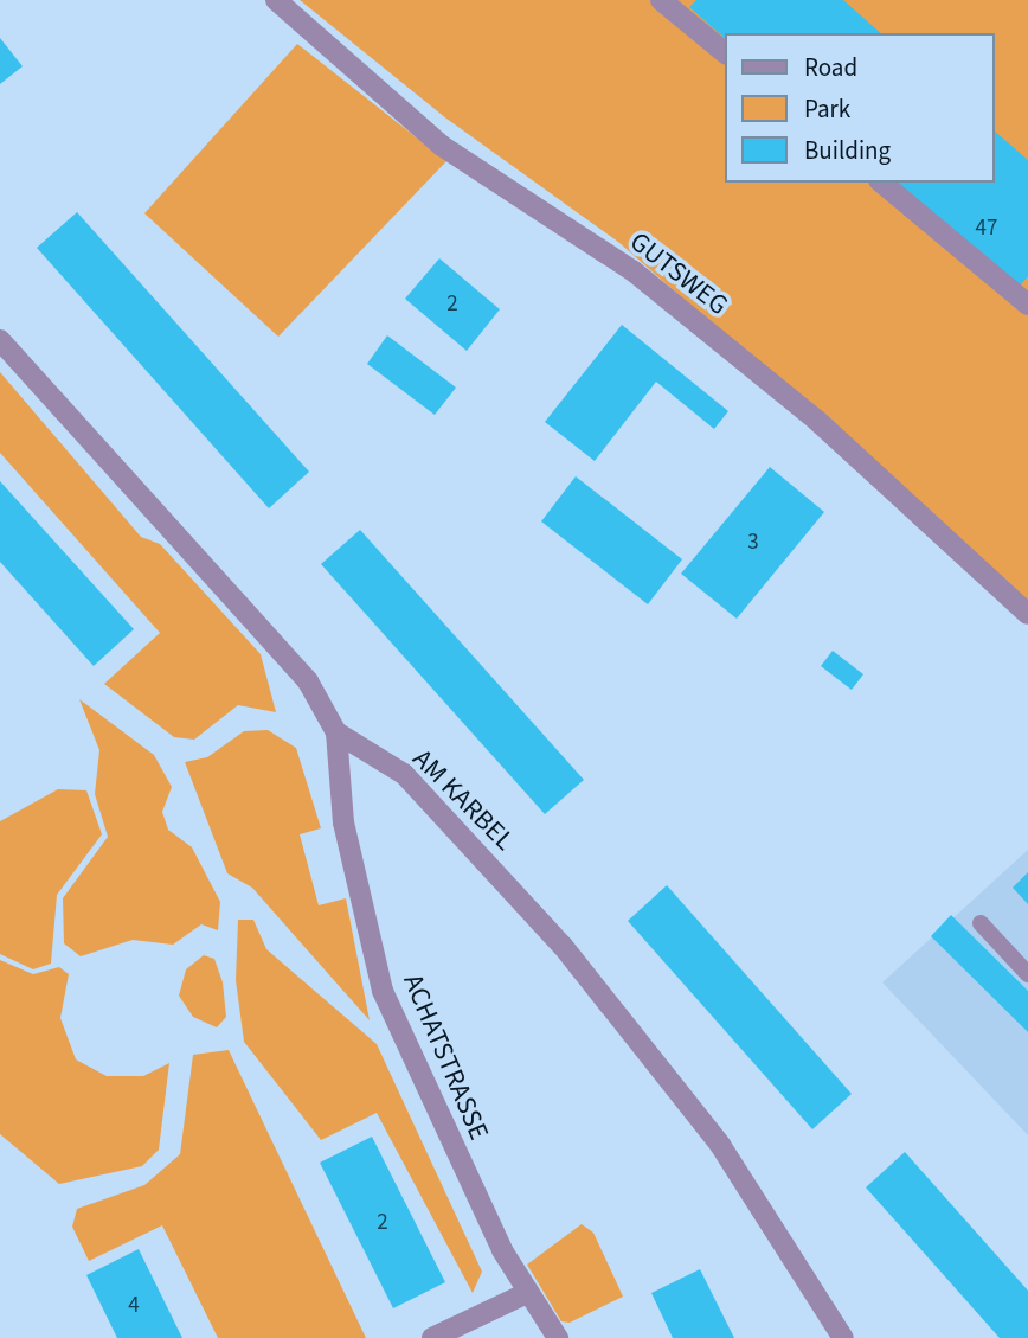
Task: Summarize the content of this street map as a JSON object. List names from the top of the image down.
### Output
{
  "streets": {
    "street": ["GUTSWEG", "AM KARBEL", "ACHATSTRASSE"]
  },
  "crossings": [
    ["AM KARBEL", "ACHATSTRASSE"]
  ],
  "house_numbers": [
    "47",
    "2",
    "3",
    "2",
    "4"
  ],
  "legend": ["Road", "Park", "Building"]
}
